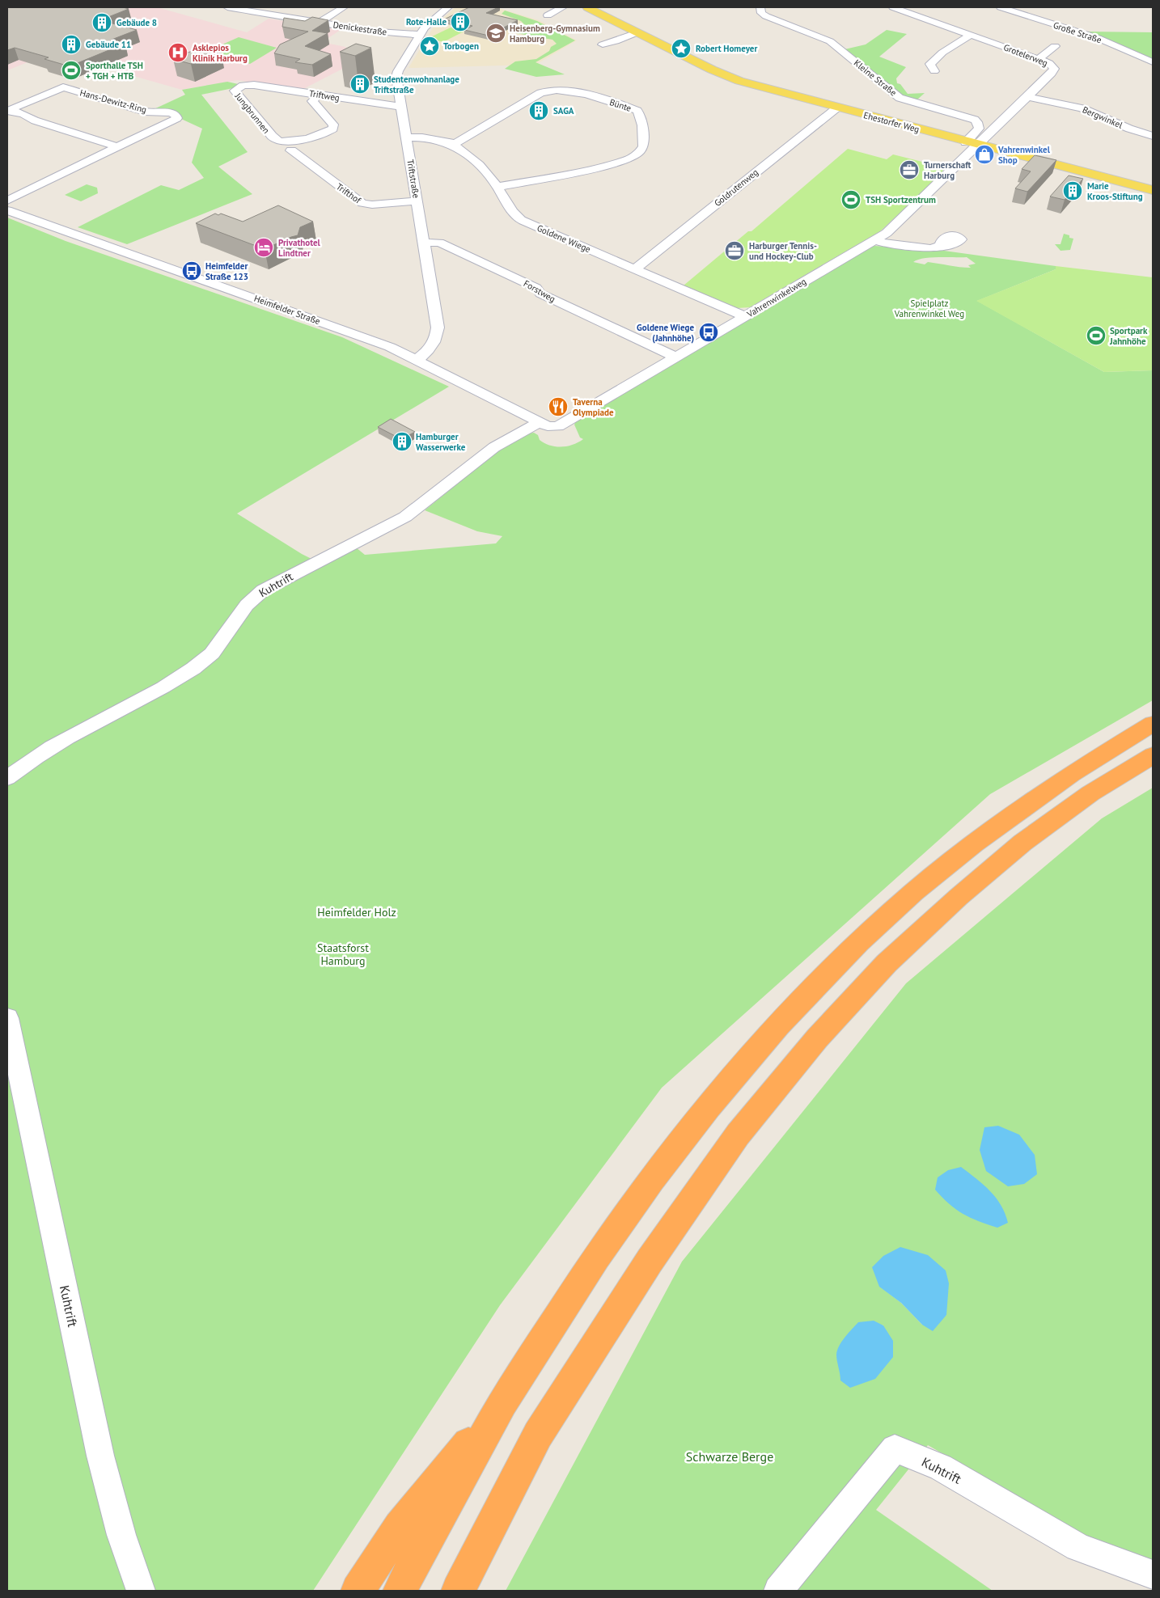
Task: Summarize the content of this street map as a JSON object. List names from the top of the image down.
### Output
{
  "streets": {
    "main road": ["Ehestorfer Weg"],
    "street": [
      "Denickestraße",
      "Große Straße",
      "Grotelerweg",
      "Kleine Straße",
      "Triftweg",
      "Hans-Dewitz-Ring",
      "Bünte",
      "Jungbrunnen",
      "Bergwinkel",
      "Triftstraße",
      "Goldrutenweg",
      "Trifthof",
      "Goldene Wiege",
      "Forstweg",
      "Vahrenwinkelweg",
      "Heimfelder Straße",
      "Kuhtrift"
    ]
  },
  "crossings": [
    ["Denickestraße", "Triftstraße"],
    ["Grotelerweg", "Kleine Straße"],
    ["Grotelerweg", "Bergwinkel"],
    ["Grotelerweg", "Ehestorfer Weg"],
    ["Grotelerweg", "Vahrenwinkelweg"],
    ["Kleine Straße", "Ehestorfer Weg"],
    ["Kleine Straße", "Vahrenwinkelweg"],
    ["Triftweg", "Jungbrunnen"],
    ["Triftweg", "Triftstraße"],
    ["Bünte", "Goldene Wiege"],
    ["Ehestorfer Weg", "Goldrutenweg"],
    ["Ehestorfer Weg", "Vahrenwinkelweg"],
    ["Triftstraße", "Trifthof"],
    ["Triftstraße", "Goldene Wiege"],
    ["Triftstraße", "Forstweg"],
    ["Triftstraße", "Heimfelder Straße"],
    ["Goldrutenweg", "Goldene Wiege"],
    ["Goldene Wiege", "Vahrenwinkelweg"],
    ["Forstweg", "Vahrenwinkelweg"],
    ["Vahrenwinkelweg", "Heimfelder Straße"],
    ["Heimfelder Straße", "Kuhtrift"]
  ],
  "parks": [
    "Spielplatz Vahrenwinkel Weg",
    "Heimfelder Holz",
    "Staatsforst Hamburg",
    "Schwarze Berge"
  ],
  "places": {
    "building": [
      "Rote-Halle",
      "Gebäude 8",
      "Gebäude 11",
      "Studentenwohnanlage Triftstraße",
      "SAGA",
      "Marie Kroos-Stiftung",
      "Hamburger Wasserwerke"
    ],
    "school or university": ["Heisenberg-Gymnasium Hamburg"],
    "place": ["Torbogen", "Robert Homeyer"],
    "hospital": ["Asklepios Klinik Harburg"],
    "sports": ["Sporthalle TSH + TGH + HTB", "TSH Sportzentrum", "Sportpark Jahnhöhe"],
    "shop": ["Vahrenwinkel Shop"],
    "office": ["Turnerschaft Harburg", "Harburger Tennis- und Hockey-Club"],
    "hotel": ["Privathotel Lindtner"],
    "bus stop": ["Heimfelder Straße 123", "Goldene Wiege (Jahnhöhe)"],
    "restaurant": ["Taverna Olympiade"]
  }
}
